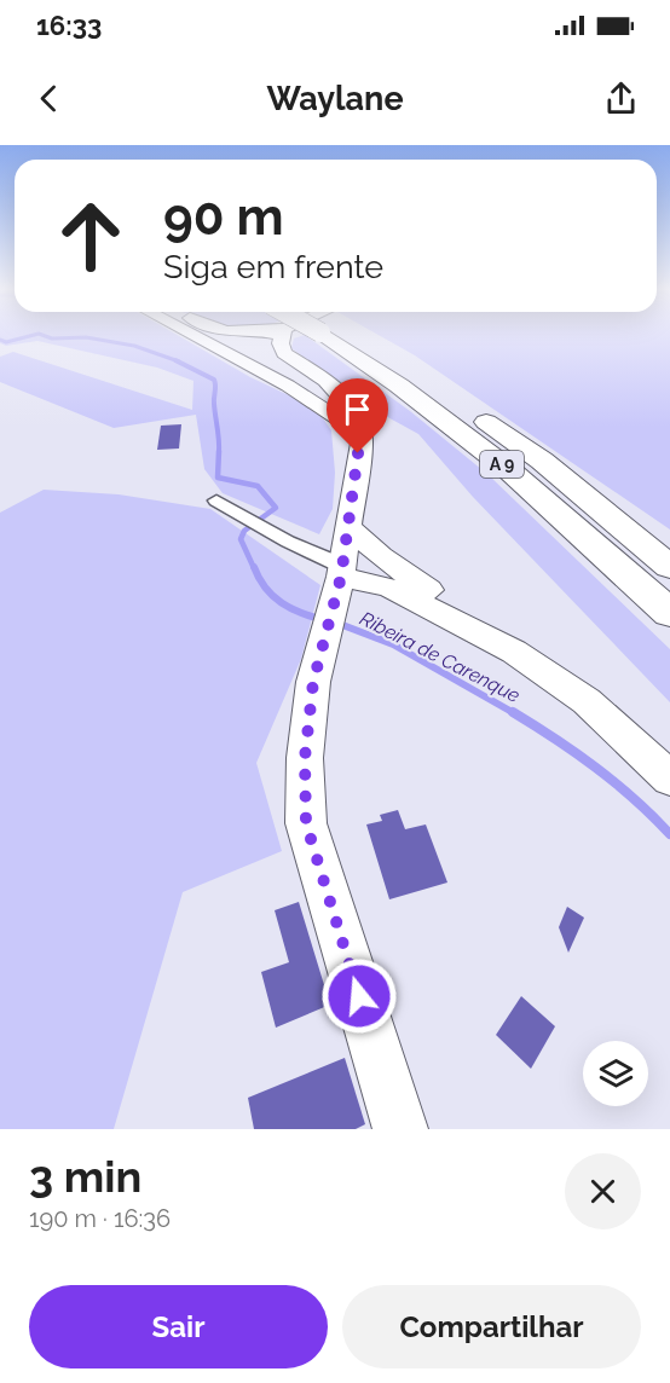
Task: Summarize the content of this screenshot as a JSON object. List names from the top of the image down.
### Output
{
  "streets": {
    "highway": ["A 9"]
  },
  "water": ["Ribeira de Carenque"],
  "page": {
    "status": "16:33",
    "header": "Waylane",
    "turn": ["90 m", "Siga em frente"],
    "heading": ["3 min", "190 m · 16:36"],
    "buttons": ["Sair", "Compartilhar"]
  }
}
